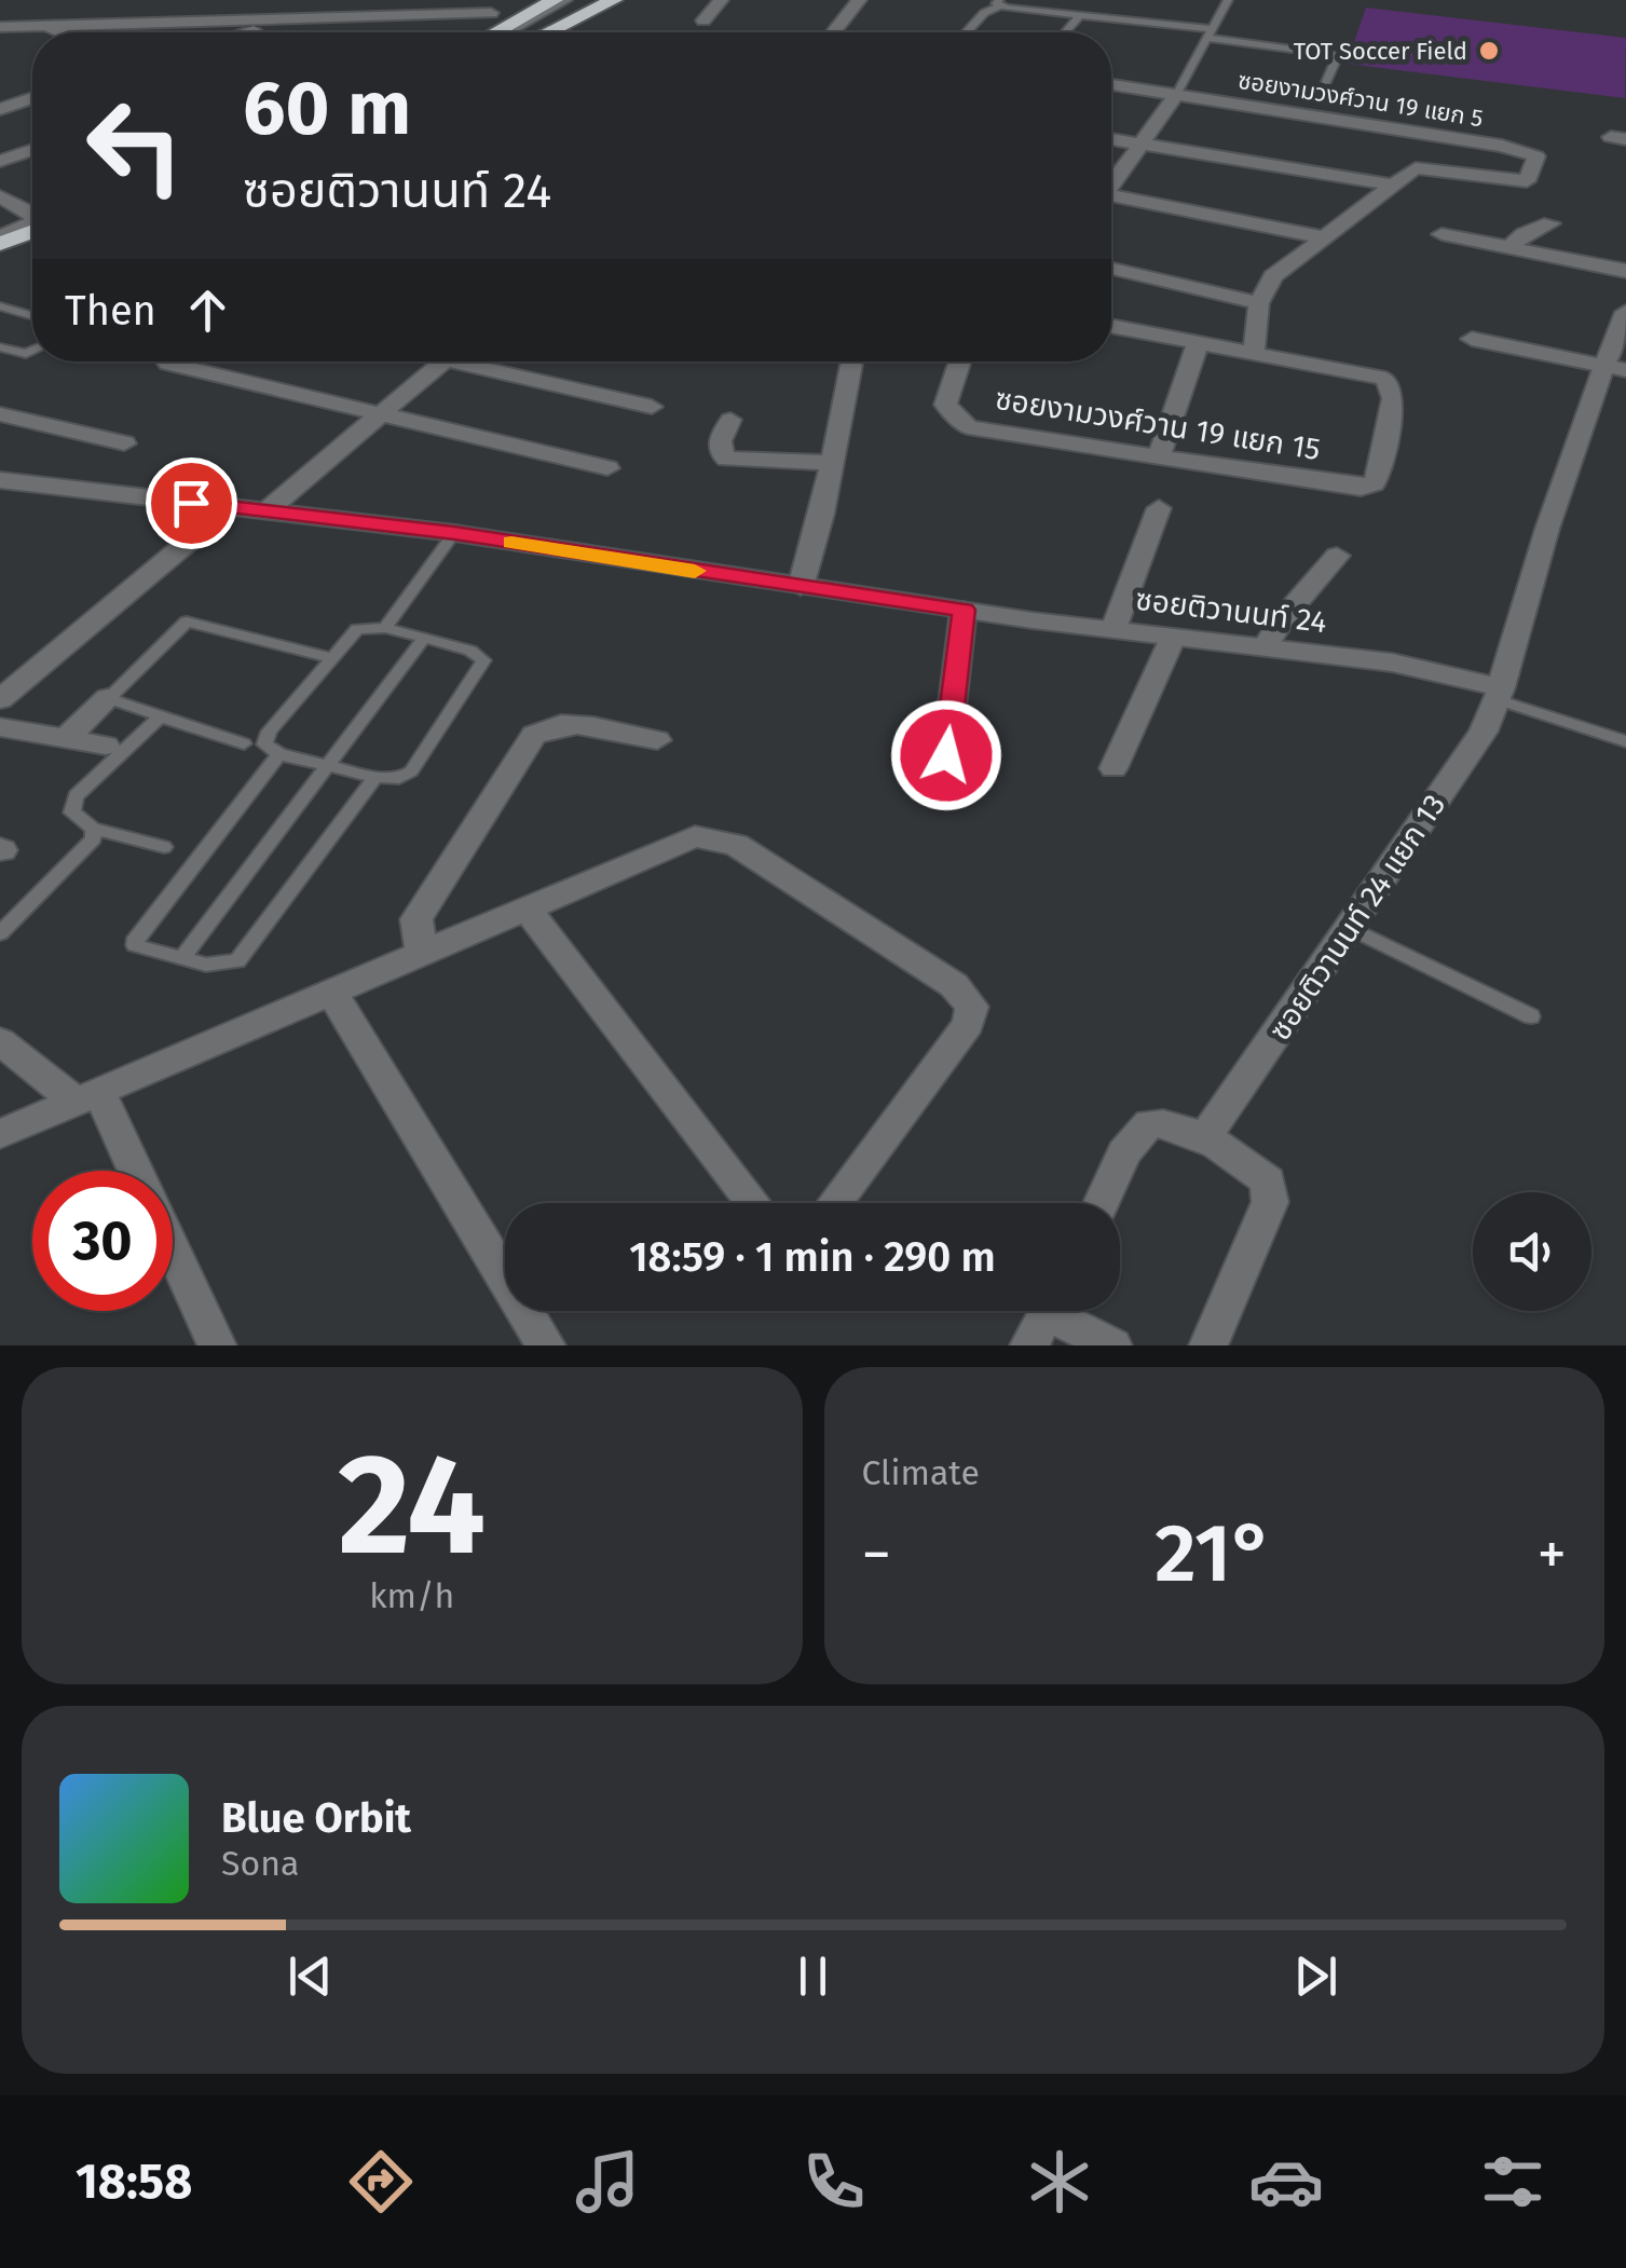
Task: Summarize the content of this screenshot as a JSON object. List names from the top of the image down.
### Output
{
  "streets": {
    "street": [
      "ซอยงามวงศ์วาน 19 แยก 5",
      "ซอยงามวงศ์วาน 19 แยก 15",
      "ซอยติวานนท์ 24",
      "ซอยติวานนท์ 24 แยก 13"
    ]
  },
  "crossings": [
    ["ซอยติวานนท์ 24", "ซอยติวานนท์ 24 แยก 13"]
  ],
  "places": ["TOT Soccer Field"],
  "page": {
    "turn": ["60 m", "ซอยติวานนท์ 24"],
    "then": "Then",
    "limit": "30",
    "trip": "18:59 · 1 min · 290 m",
    "tile": [
      ["24", "km/h"],
      "Climate"
    ],
    "heat": ["−", "21°", "+"],
    "song": ["Blue Orbit", "Sona"],
    "tabs": "18:58"
  }
}
